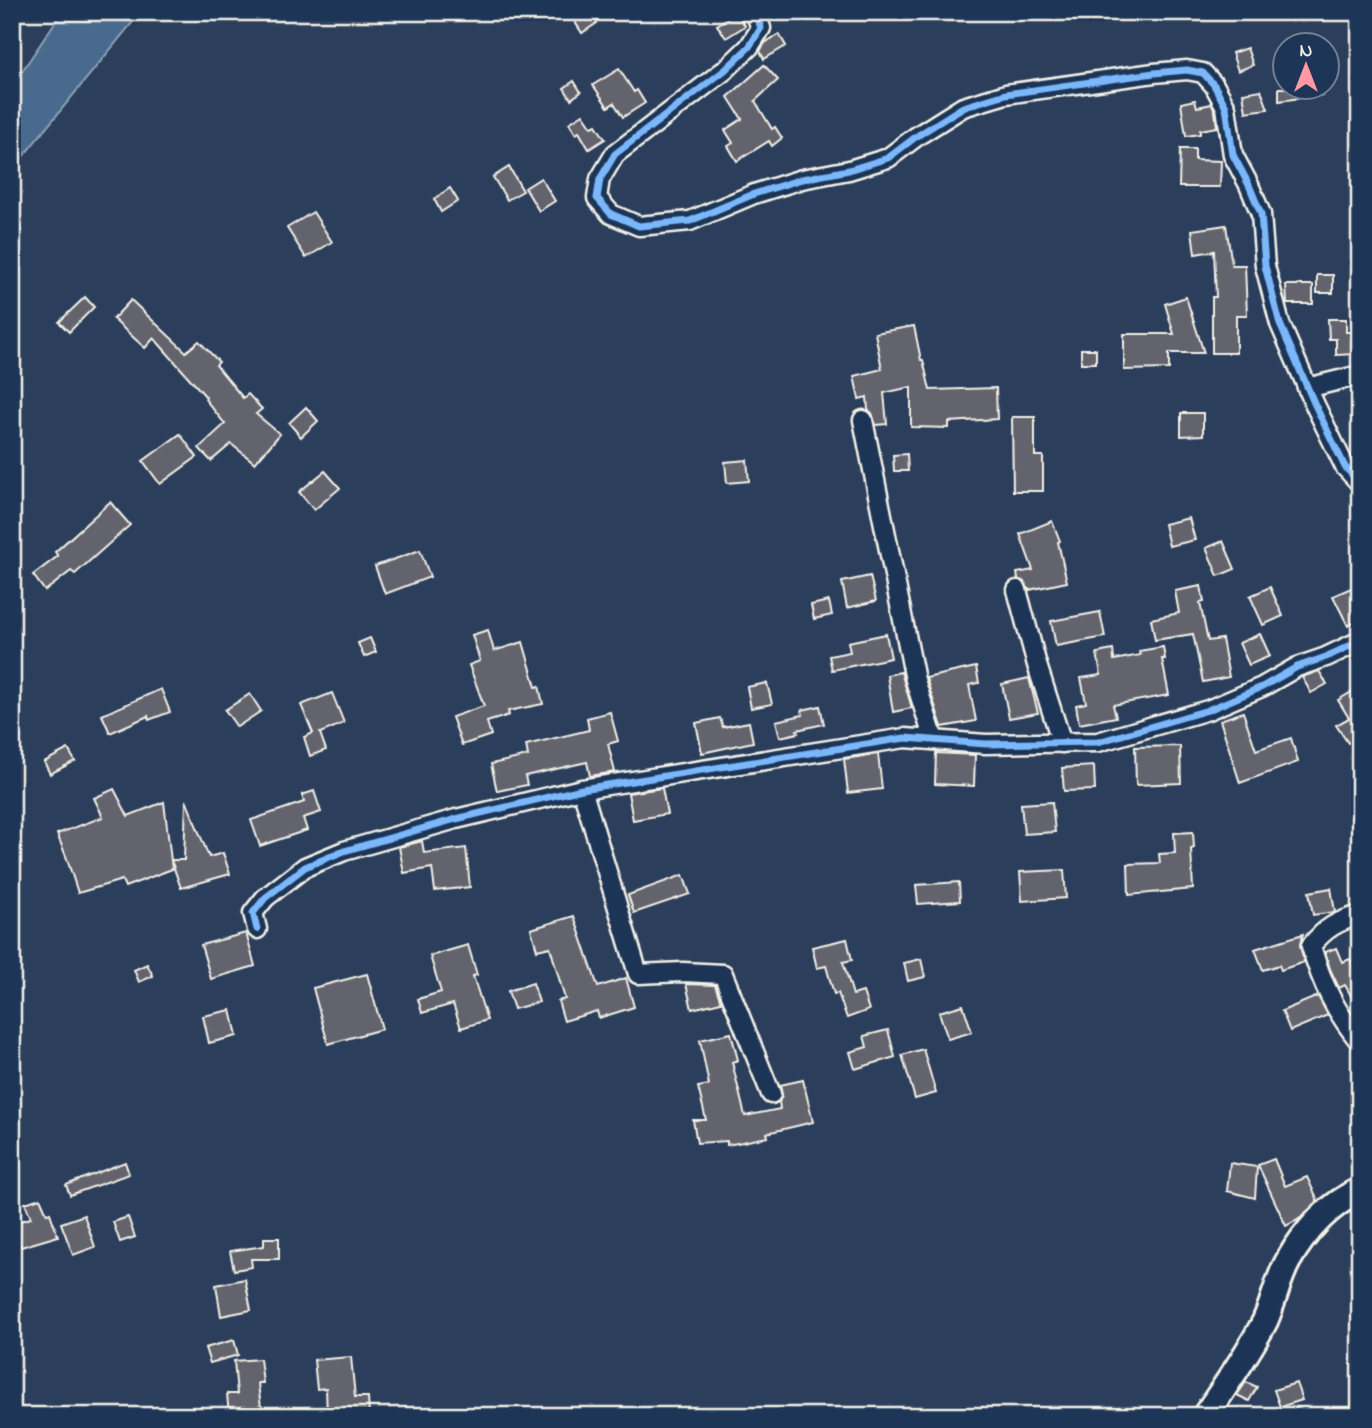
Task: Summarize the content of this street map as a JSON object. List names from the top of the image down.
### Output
{
  "north": "top"
}
